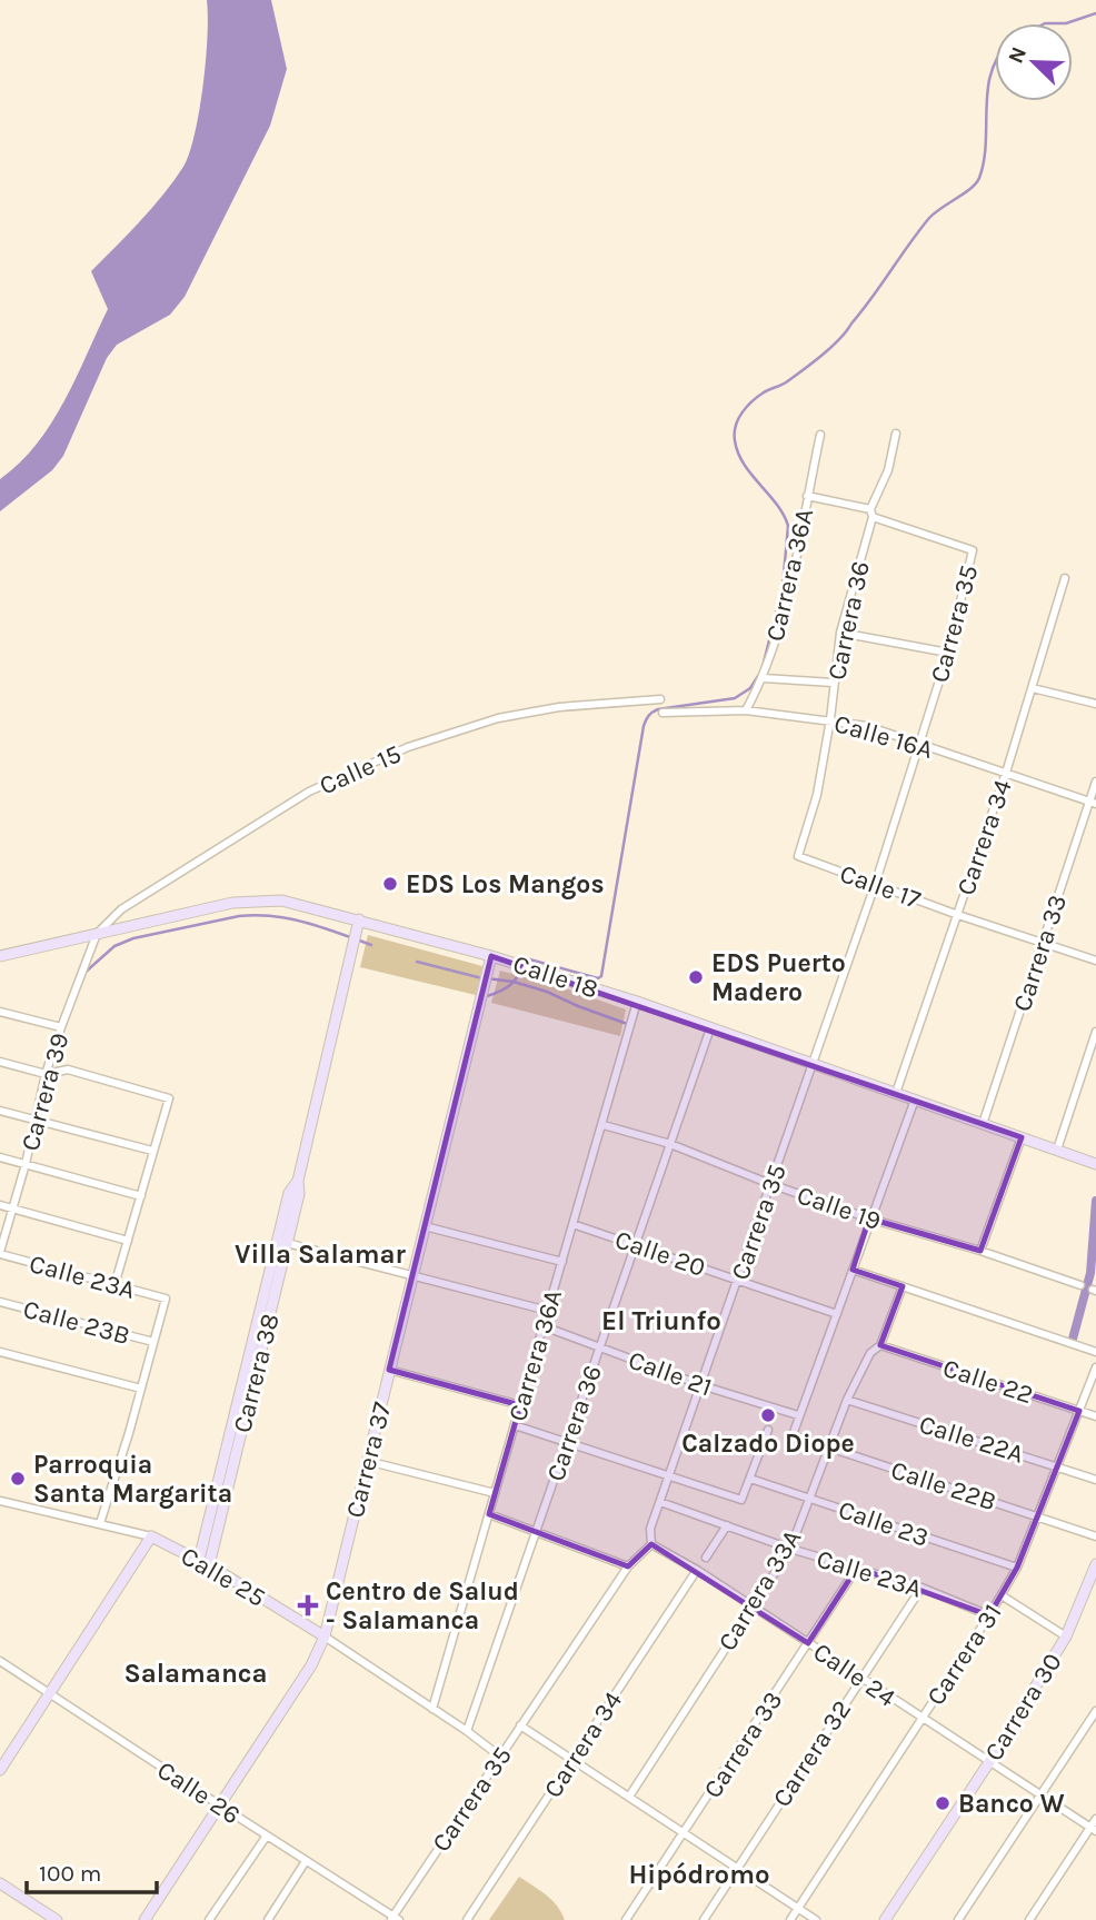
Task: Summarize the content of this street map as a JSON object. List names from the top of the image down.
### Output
{
  "streets": {
    "street": [
      "Carrera 36A",
      "Carrera 36",
      "Carrera 35",
      "Calle 16A",
      "Calle 15",
      "Carrera 34",
      "Calle 17",
      "Carrera 33",
      "Calle 18",
      "Carrera 39",
      "Calle 19",
      "Calle 20",
      "Calle 23A",
      "Calle 23B",
      "Carrera 38",
      "Calle 21",
      "Calle 22",
      "Calle 22A",
      "Carrera 37",
      "Calle 22B",
      "Calle 23",
      "Calle 25",
      "Carrera 33A",
      "Carrera 31",
      "Calle 24",
      "Carrera 30",
      "Carrera 32",
      "Calle 26"
    ]
  },
  "crossings": [
    ["Carrera 36A", "Calle 16A"],
    ["Carrera 36A", "Calle 18"],
    ["Carrera 36A", "Calle 19"],
    ["Carrera 36A", "Calle 20"],
    ["Carrera 36A", "Calle 21"],
    ["Carrera 36A", "Calle 25"],
    ["Carrera 36", "Carrera 35"],
    ["Carrera 36", "Calle 16A"],
    ["Carrera 36", "Calle 17"],
    ["Carrera 36", "Calle 18"],
    ["Carrera 36", "Calle 19"],
    ["Carrera 36", "Calle 20"],
    ["Carrera 36", "Calle 21"],
    ["Carrera 36", "Calle 25"],
    ["Carrera 35", "Calle 16A"],
    ["Carrera 35", "Calle 17"],
    ["Carrera 35", "Calle 18"],
    ["Carrera 35", "Calle 19"],
    ["Carrera 35", "Calle 20"],
    ["Carrera 35", "Calle 23A"],
    ["Carrera 35", "Calle 21"],
    ["Carrera 35", "Calle 25"],
    ["Carrera 35", "Calle 24"],
    ["Carrera 35", "Calle 26"],
    ["Calle 16A", "Carrera 34"],
    ["Calle 16A", "Carrera 33"],
    ["Calle 15", "Calle 18"],
    ["Calle 15", "Carrera 39"],
    ["Carrera 34", "Calle 17"],
    ["Carrera 34", "Calle 18"],
    ["Carrera 34", "Calle 24"],
    ["Calle 17", "Carrera 33"],
    ["Carrera 33", "Calle 18"],
    ["Carrera 33", "Calle 23A"],
    ["Carrera 33", "Calle 24"],
    ["Calle 18", "Carrera 39"],
    ["Calle 18", "Carrera 38"],
    ["Calle 18", "Carrera 37"],
    ["Carrera 39", "Calle 23A"],
    ["Calle 23A", "Calle 23B"],
    ["Calle 23A", "Carrera 33A"],
    ["Calle 23A", "Carrera 31"],
    ["Calle 23A", "Carrera 32"],
    ["Carrera 38", "Calle 25"],
    ["Calle 21", "Calle 22B"],
    ["Calle 22", "Carrera 33A"],
    ["Calle 22", "Carrera 31"],
    ["Calle 22A", "Carrera 33A"],
    ["Calle 22A", "Carrera 31"],
    ["Carrera 37", "Calle 25"],
    ["Carrera 37", "Calle 26"],
    ["Calle 22B", "Carrera 33A"],
    ["Calle 22B", "Carrera 31"],
    ["Calle 23", "Carrera 33A"],
    ["Calle 23", "Carrera 31"],
    ["Carrera 33A", "Calle 24"],
    ["Carrera 31", "Calle 24"],
    ["Calle 24", "Carrera 30"],
    ["Calle 24", "Carrera 32"]
  ],
  "districts": [
    "Villa Salamar",
    "El Triunfo",
    "Salamanca",
    "Hipódromo"
  ],
  "places": {
    "other": [
      "EDS Los Mangos",
      "EDS Puerto Madero",
      "Calzado Diope",
      "Parroquia Santa Margarita",
      "Banco W"
    ],
    "health": ["Centro de Salud - Salamanca"]
  },
  "scale_bar": "100 m",
  "north": "top left"
}
